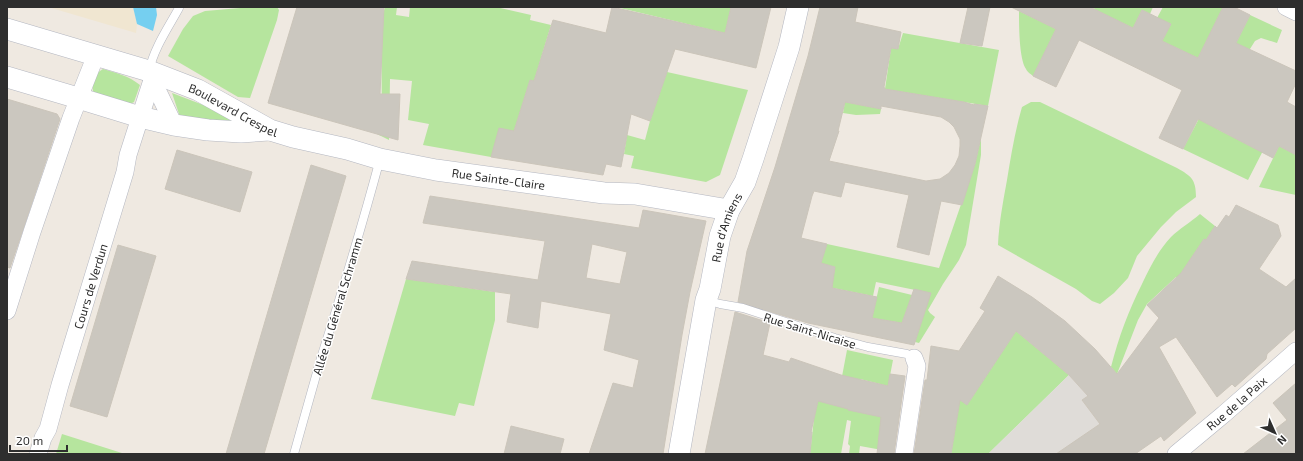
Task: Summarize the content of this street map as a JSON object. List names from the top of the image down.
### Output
{
  "streets": {
    "street": [
      "Boulevard Crespel",
      "Rue Sainte-Claire",
      "Rue d'Amiens",
      "Cours de Verdun",
      "Rue de la Paix"
    ],
    "lane": ["Allée du Général Schramm", "Rue Saint-Nicaise"]
  },
  "crossings": [
    ["Boulevard Crespel", "Rue Sainte-Claire"],
    ["Boulevard Crespel", "Cours de Verdun"],
    ["Rue Sainte-Claire", "Rue d'Amiens"],
    ["Rue Sainte-Claire", "Allée du Général Schramm"],
    ["Rue d'Amiens", "Rue Saint-Nicaise"]
  ],
  "scale_bar": "20 m",
  "north": "bottom right"
}
